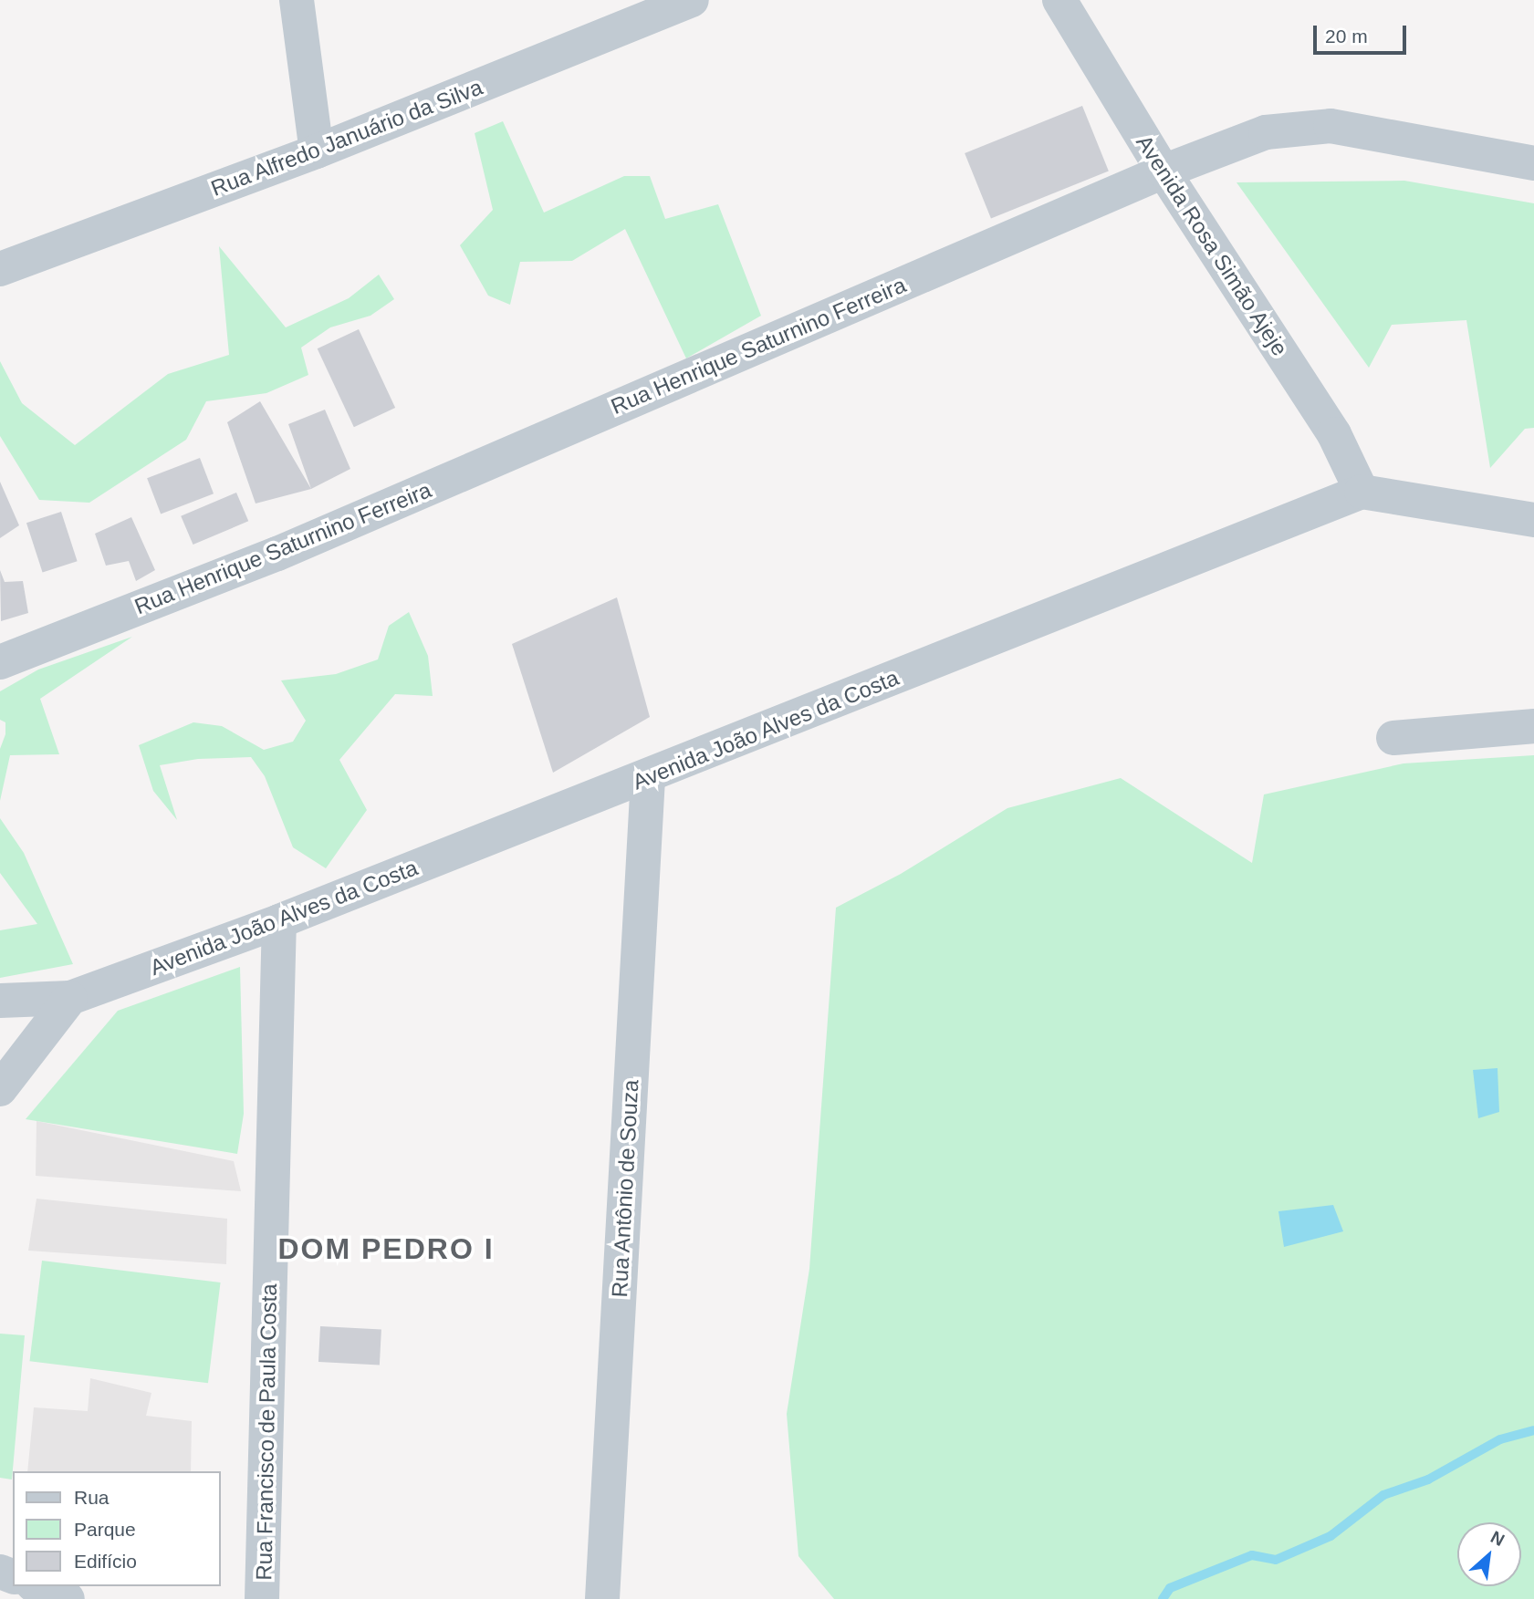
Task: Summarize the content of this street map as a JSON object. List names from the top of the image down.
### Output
{
  "streets": {
    "street": [
      "Rua Alfredo Januário da Silva",
      "Avenida Rosa Simão Ajeje",
      "Rua Henrique Saturnino Ferreira",
      "Avenida João Alves da Costa",
      "Rua Antônio de Souza",
      "Rua Francisco de Paula Costa"
    ]
  },
  "crossings": [
    ["Avenida Rosa Simão Ajeje", "Rua Henrique Saturnino Ferreira"],
    ["Avenida Rosa Simão Ajeje", "Avenida João Alves da Costa"],
    ["Avenida João Alves da Costa", "Rua Antônio de Souza"],
    ["Avenida João Alves da Costa", "Rua Francisco de Paula Costa"]
  ],
  "districts": ["DOM PEDRO I"],
  "legend": ["Rua", "Parque", "Edifício"],
  "scale_bar": "20 m",
  "north": "top right"
}
